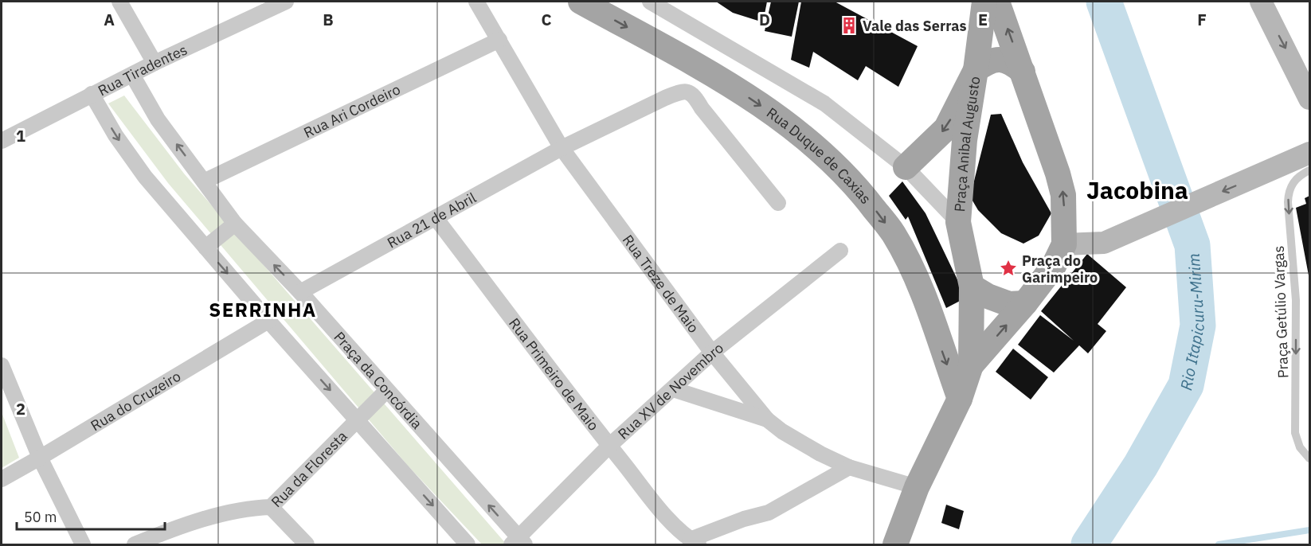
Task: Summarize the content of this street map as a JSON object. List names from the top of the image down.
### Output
{
  "streets": {
    "main road": ["Praça Anibal Augusto", "Rua Duque de Caxias"],
    "street": [
      "Rua Tiradentes",
      "Rua Ari Cordeiro",
      "Rua 21 de Abril",
      "Rua Treze de Maio",
      "Rua Primeiro de Maio",
      "Praça da Concórdia",
      "Rua XV de Novembro",
      "Rua do Cruzeiro",
      "Rua da Floresta"
    ],
    "lane": ["Praça Getúlio Vargas"]
  },
  "crossings": [
    ["Rua Tiradentes", "Praça da Concórdia"],
    ["Rua Ari Cordeiro", "Rua Treze de Maio"],
    ["Rua Ari Cordeiro", "Praça da Concórdia"],
    ["Rua 21 de Abril", "Rua Treze de Maio"],
    ["Rua 21 de Abril", "Rua Primeiro de Maio"],
    ["Rua 21 de Abril", "Praça da Concórdia"],
    ["Rua Treze de Maio", "Rua XV de Novembro"],
    ["Rua Primeiro de Maio", "Rua XV de Novembro"],
    ["Praça da Concórdia", "Rua XV de Novembro"],
    ["Praça da Concórdia", "Rua da Floresta"]
  ],
  "one_way": ["Rua Duque de Caxias", "Praça Getúlio Vargas"],
  "districts": ["Jacobina", "SERRINHA"],
  "water": ["Rio Itapicuru-Mirim"],
  "places": {
    "building": ["Vale das Serras"],
    "place": ["Praça do Garimpeiro"]
  },
  "scale_bar": "50 m",
  "grid": {
    "columns": [
      "A",
      "B",
      "C",
      "D",
      "E",
      "F"
    ],
    "rows": ["1", "2"]
  }
}
